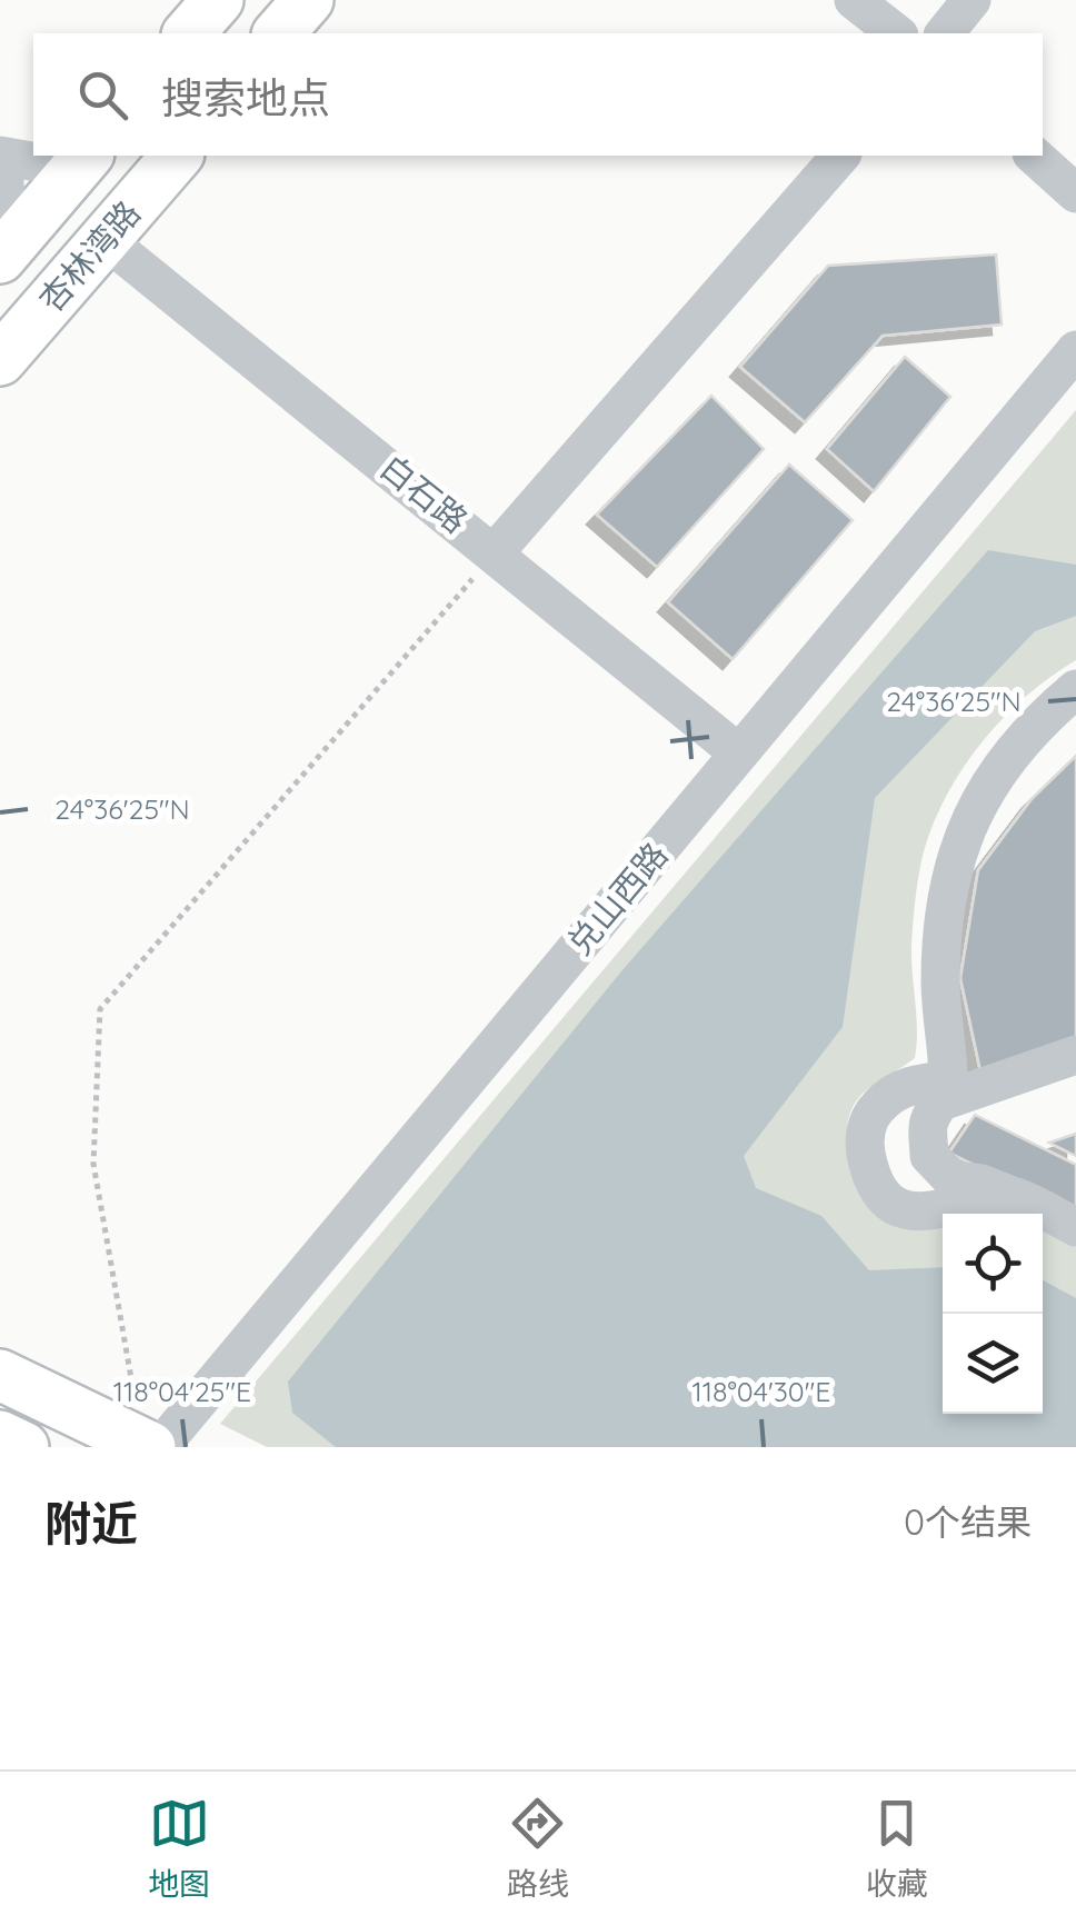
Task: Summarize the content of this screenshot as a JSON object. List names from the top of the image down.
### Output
{
  "streets": {
    "main road": ["杏林湾路"],
    "street": ["白石路", "兑山西路"]
  },
  "crossings": [
    ["杏林湾路", "白石路"],
    ["白石路", "兑山西路"]
  ],
  "page": {
    "search": "搜索地点",
    "heading": ["附近", "0个结果"],
    "nav": ["地图", "路线", "收藏"]
  },
  "coordinates": ["24°36'25\"N", "118°04'25\"E", "118°04'30\"E"]
}
